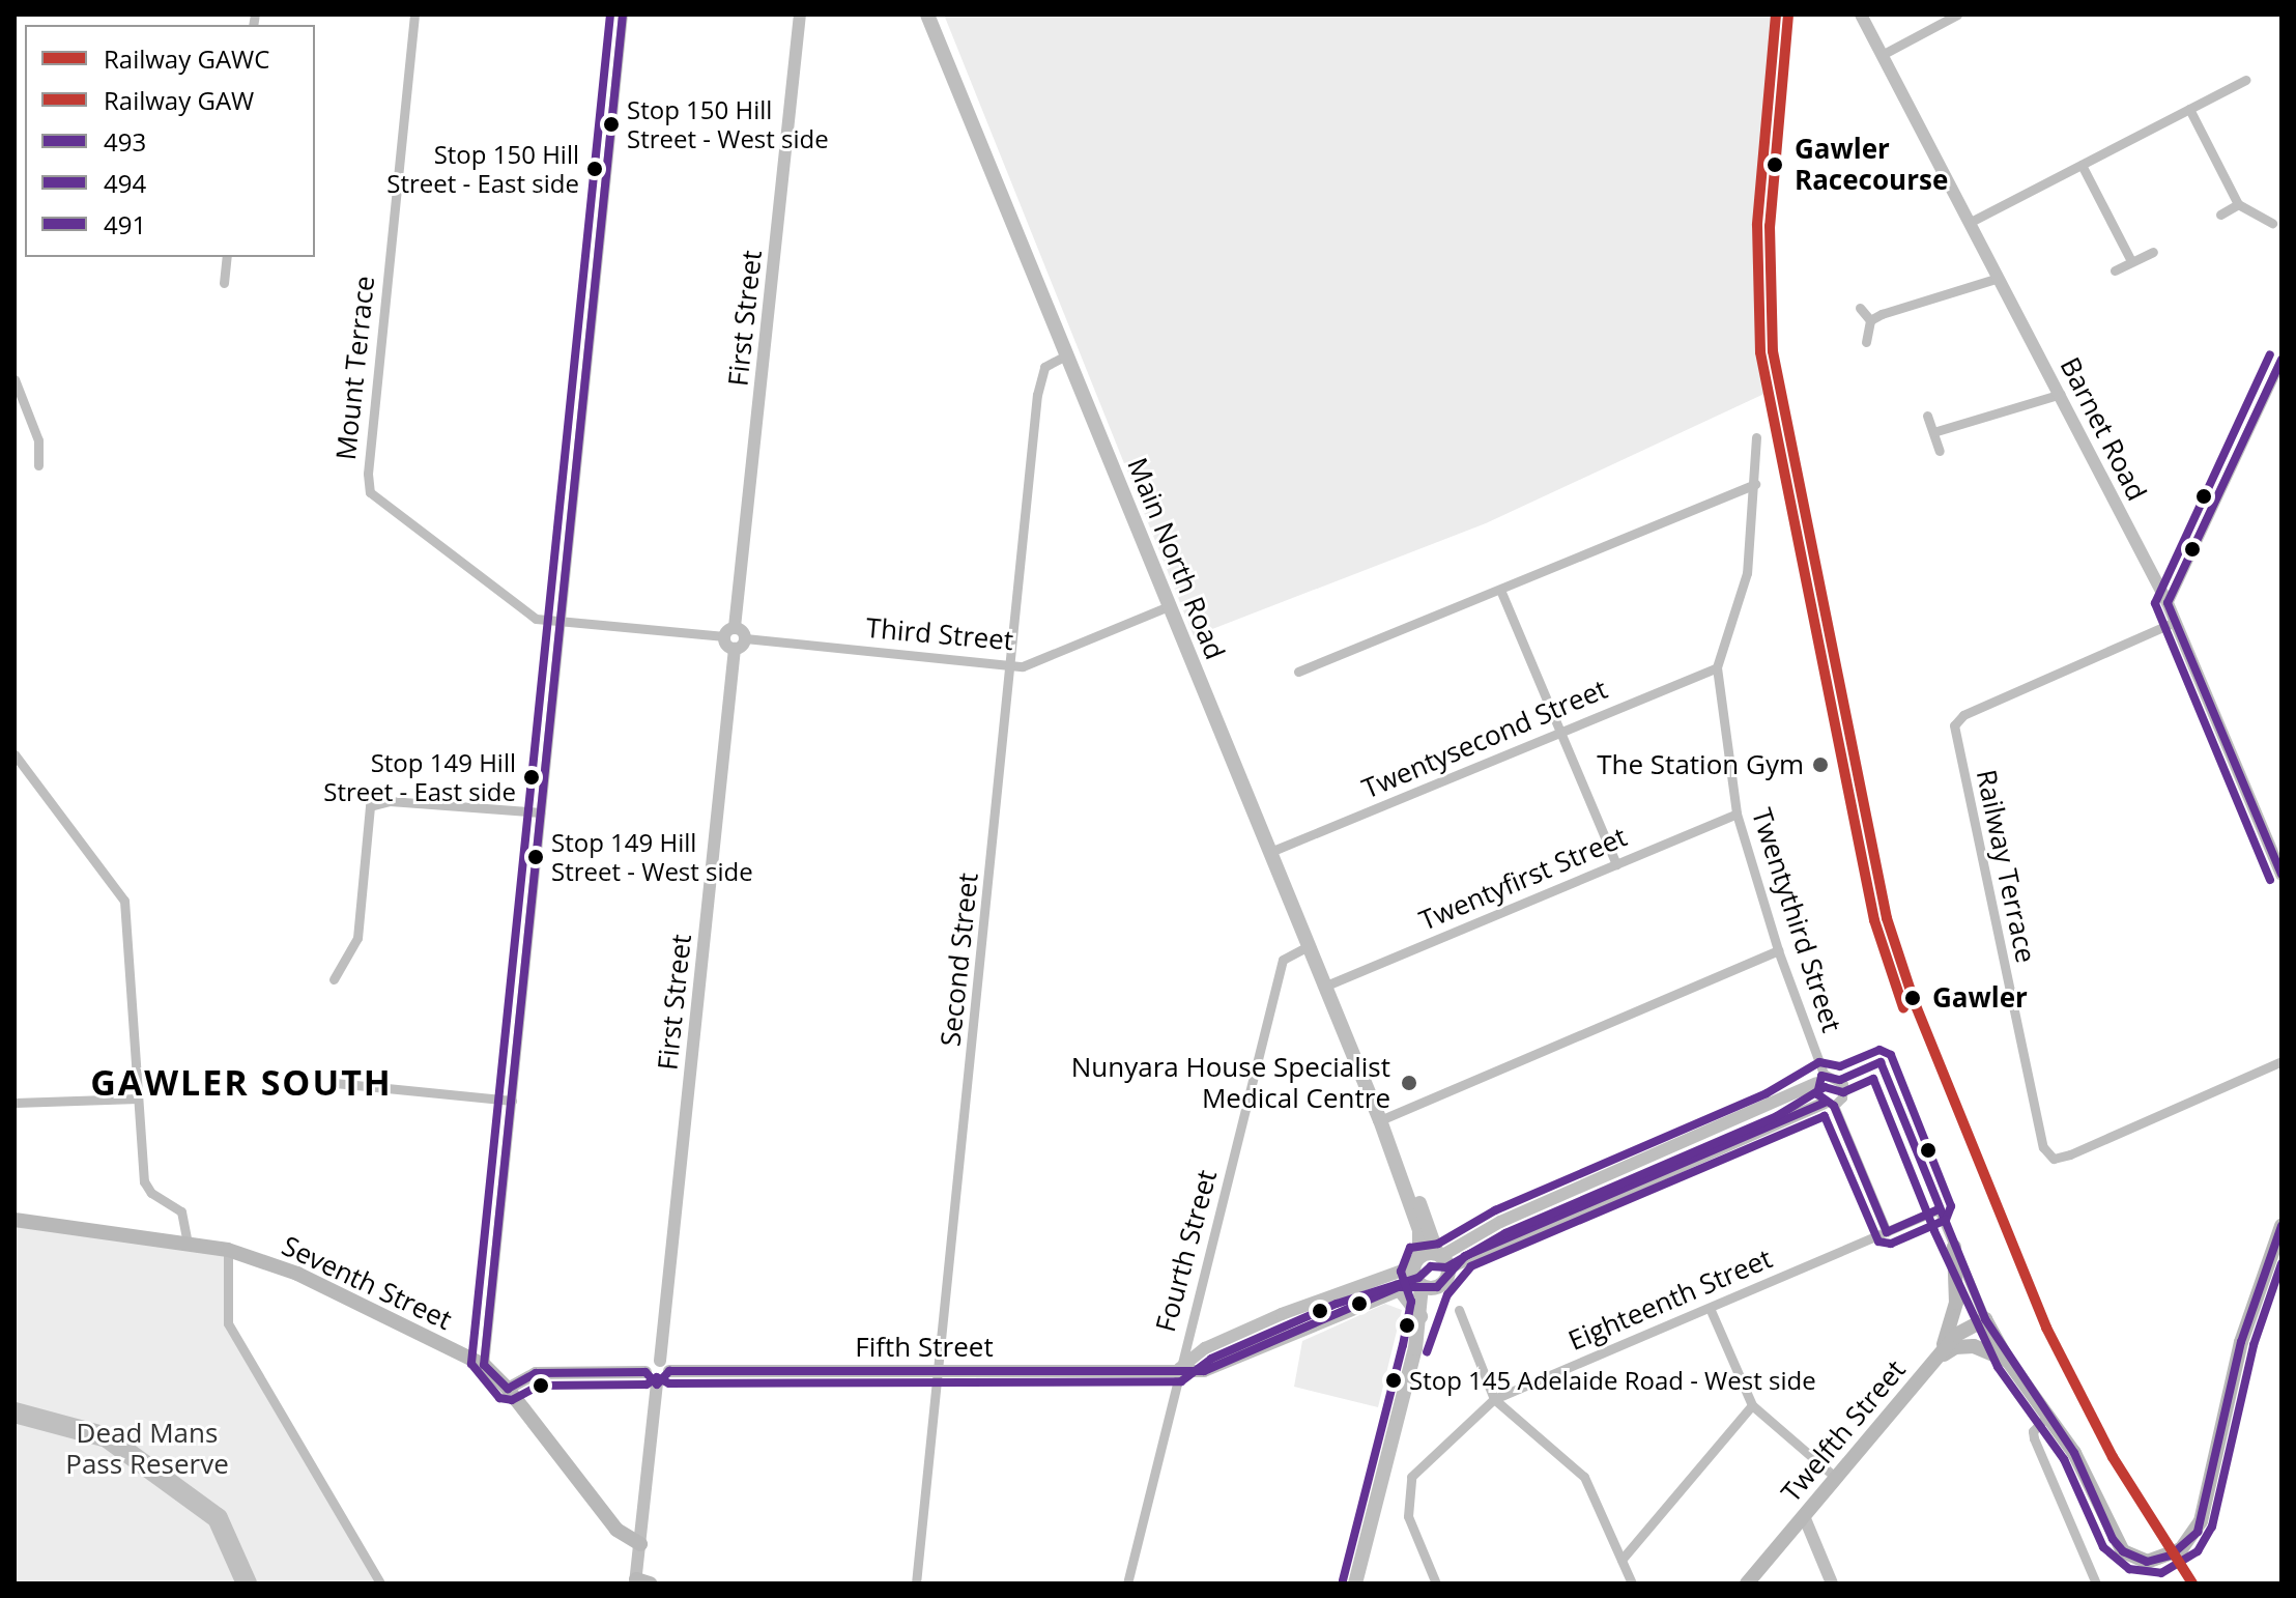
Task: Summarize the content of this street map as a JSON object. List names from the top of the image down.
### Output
{
  "streets": {
    "main road": ["Main North Road", "Seventh Street", "Twelfth Street"],
    "street": [
      "First Street",
      "Mount Terrace",
      "Barnet Road",
      "Third Street",
      "Twentysecond Street",
      "Railway Terrace",
      "Twentyfirst Street",
      "Twentythird Street",
      "Second Street",
      "Fourth Street",
      "Eighteenth Street",
      "Fifth Street"
    ]
  },
  "crossings": [
    ["Barnet Road", "Railway Terrace"],
    ["Main North Road", "Third Street"],
    ["Main North Road", "Twentysecond Street"],
    ["Main North Road", "Twentyfirst Street"],
    ["Main North Road", "Second Street"],
    ["Main North Road", "Fourth Street"],
    ["Third Street", "Second Street"],
    ["Twentysecond Street", "Twentythird Street"],
    ["Twentyfirst Street", "Twentythird Street"],
    ["Second Street", "Fifth Street"],
    ["Fourth Street", "Fifth Street"]
  ],
  "districts": ["GAWLER SOUTH"],
  "parks": ["Dead Mans Pass Reserve"],
  "places": [
    "Stop 150 Hill Street - West side",
    "Gawler Racecourse",
    "Stop 150 Hill Street - East side",
    "The Station Gym",
    "Stop 149 Hill Street - East side",
    "Stop 149 Hill Street - West side",
    "Gawler",
    "Nunyara House Specialist Medical Centre",
    "Stop 145 Adelaide Road - West side"
  ],
  "lines": [
    "rail line GAWC",
    "rail line GAW",
    "transit line 493",
    "transit line 494",
    "transit line 491"
  ],
  "legend": [
    "Railway GAWC",
    "Railway GAW",
    "493",
    "494",
    "491"
  ]
}
